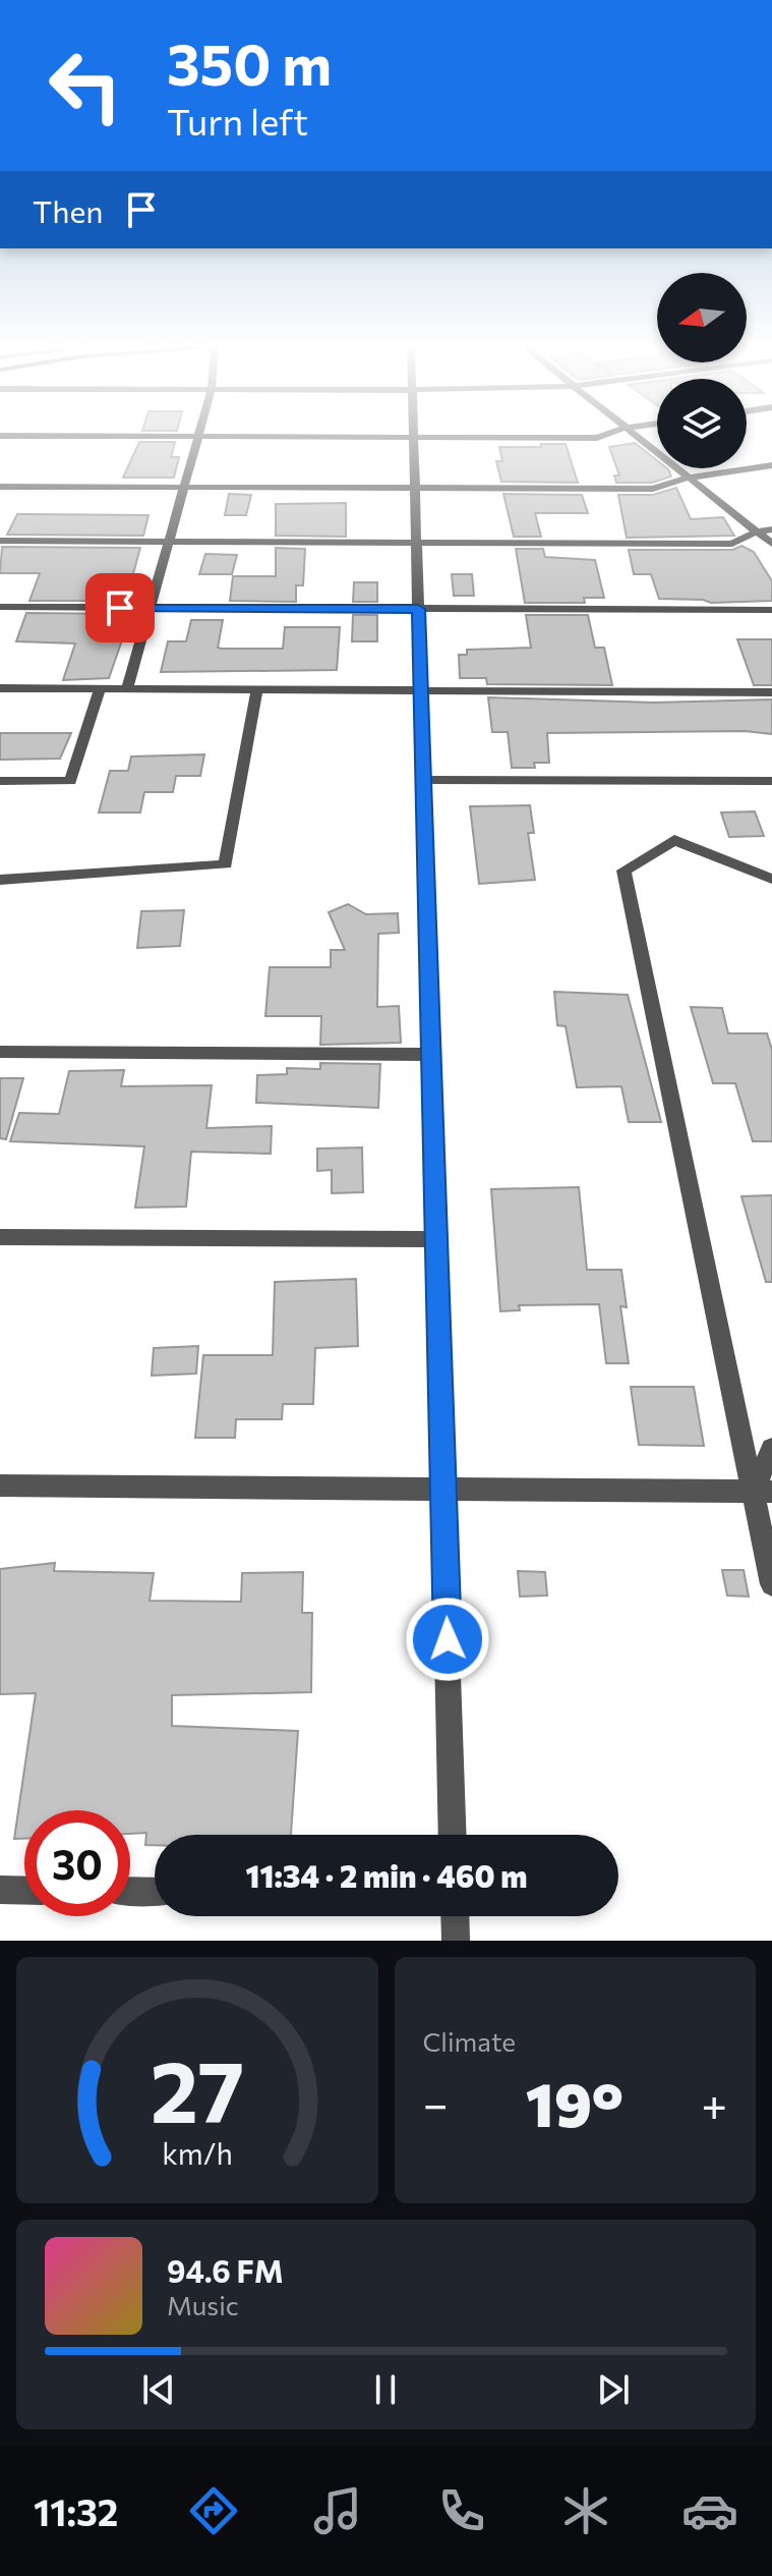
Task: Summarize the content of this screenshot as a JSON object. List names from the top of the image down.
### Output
{
  "north": "left",
  "page": {
    "turn": ["350 m", "Turn left"],
    "then": "Then",
    "limit": "30",
    "trip": "11:34 · 2 min · 460 m",
    "tile": "Climate",
    "heat": ["−", "19°", "+"],
    "song": ["94.6 FM", "Music"],
    "tabs": "11:32",
    "gauge": ["27", "km/h"]
  }
}
